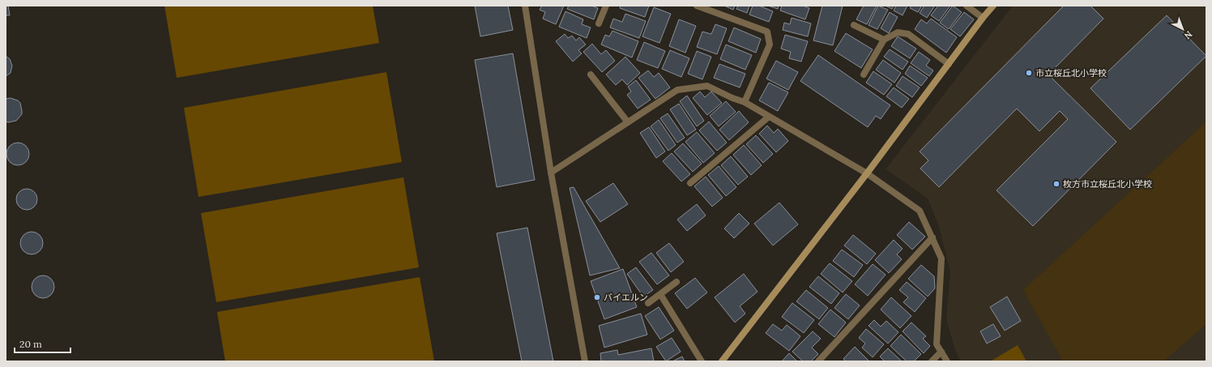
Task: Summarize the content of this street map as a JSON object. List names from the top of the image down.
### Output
{
  "places": ["市立桜丘北小学校", "枚方市立桜丘北小学校", "バイエルン"],
  "scale_bar": "20 m",
  "north": "bottom right"
}
